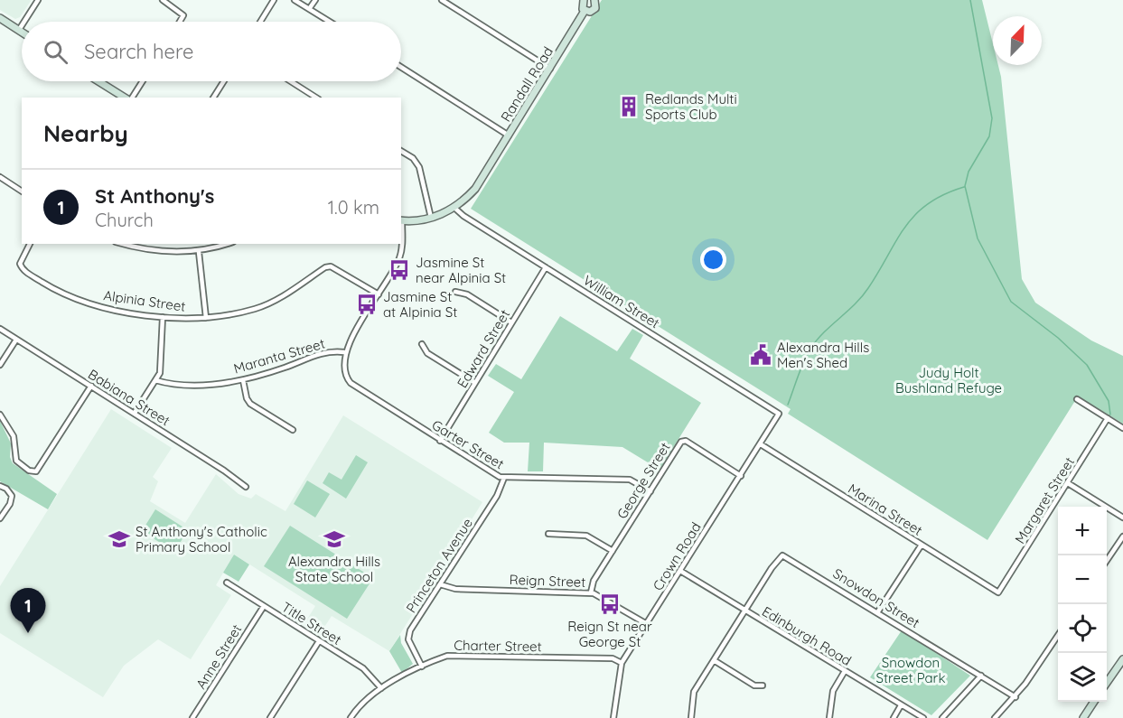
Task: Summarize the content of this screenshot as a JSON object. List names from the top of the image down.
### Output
{
  "streets": {
    "street": [
      "Randall Road",
      "Alpinia Street",
      "William Street",
      "Edward Street",
      "Maranta Street",
      "Babiana Street",
      "Garter Street",
      "George Street",
      "Margaret Street",
      "Marina Street",
      "Crown Road",
      "Princeton Avenue",
      "Reign Street",
      "Snowdon Street",
      "Title Street",
      "Edinburgh Road",
      "Charter Street",
      "Anne Street"
    ]
  },
  "crossings": [
    ["Randall Road", "William Street"],
    ["William Street", "Edward Street"],
    ["William Street", "Crown Road"],
    ["Edward Street", "Garter Street"],
    ["Maranta Street", "Garter Street"],
    ["Garter Street", "George Street"],
    ["Garter Street", "Princeton Avenue"],
    ["George Street", "Crown Road"],
    ["George Street", "Reign Street"],
    ["Margaret Street", "Marina Street"],
    ["Marina Street", "Crown Road"],
    ["Crown Road", "Reign Street"],
    ["Crown Road", "Edinburgh Road"],
    ["Crown Road", "Charter Street"],
    ["Princeton Avenue", "Reign Street"],
    ["Princeton Avenue", "Charter Street"],
    ["Snowdon Street", "Edinburgh Road"],
    ["Title Street", "Charter Street"],
    ["Title Street", "Anne Street"]
  ],
  "parks": ["Judy Holt Bushland Refuge", "Snowdon Street Park"],
  "places": {
    "building": ["Redlands Multi Sports Club"],
    "bus stop": ["Jasmine St near Alpinia St", "Jasmine St at Alpinia St", "Reign St near George St"],
    "public building": ["Alexandra Hills Men's Shed"],
    "school or university": ["St Anthony's Catholic Primary School", "Alexandra Hills State School"]
  },
  "north": "top right",
  "page": {
    "search": "Search here",
    "heading": "Nearby",
    "list": [
      {
        "mark": "1",
        "name": "St Anthony's",
        "note": "Church",
        "value": "1.0 km"
      }
    ],
    "map_buttons": ["+", "−"],
    "pins": "1"
  }
}
